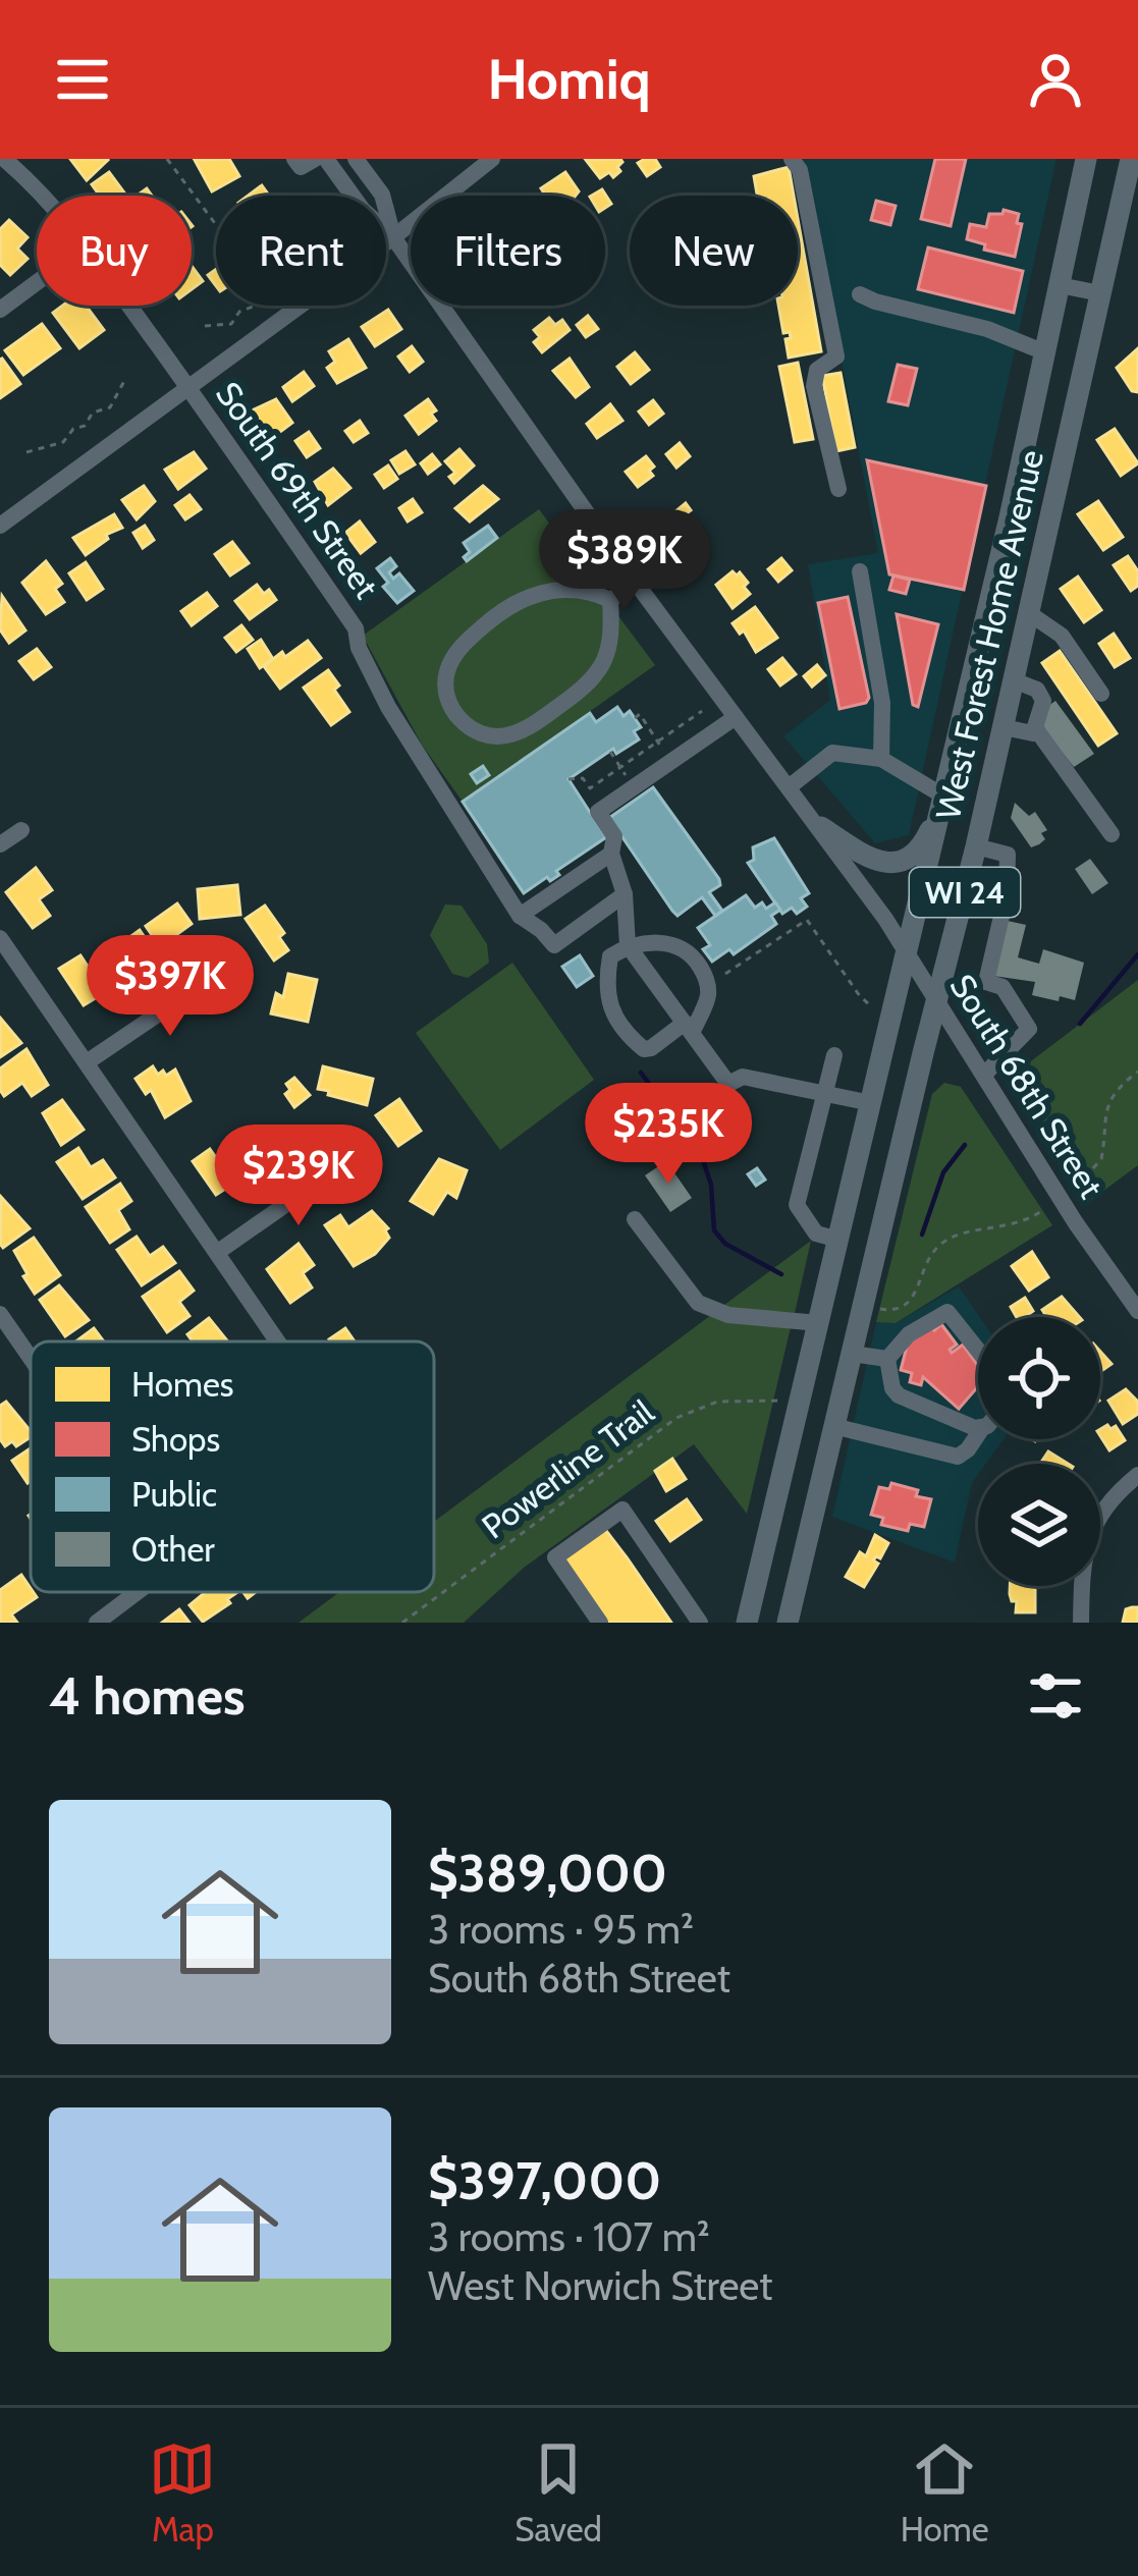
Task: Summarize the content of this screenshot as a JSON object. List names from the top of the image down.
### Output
{
  "streets": {
    "main road": ["West Forest Home Avenue", "WI 24"],
    "street": ["South 69th Street", "South 68th Street"],
    "path": ["Powerline Trail"]
  },
  "crossings": [
    ["West Forest Home Avenue", "South 68th Street"]
  ],
  "legend": [
    "Homes",
    "Shops",
    "Public",
    "Other"
  ],
  "page": {
    "header": "Homiq",
    "chip": [
      "Buy",
      "Rent",
      "Filters",
      "New"
    ],
    "price": [
      "$389K",
      "$397K",
      "$235K",
      "$239K"
    ],
    "heading": "4 homes",
    "list": [
      {
        "name": "$389,000",
        "note": "3 rooms · 95 m² · South 68th Street"
      },
      {
        "name": "$397,000",
        "note": "3 rooms · 107 m² · West Norwich Street"
      }
    ],
    "tabs": ["Map", "Saved", "Home"]
  }
}
